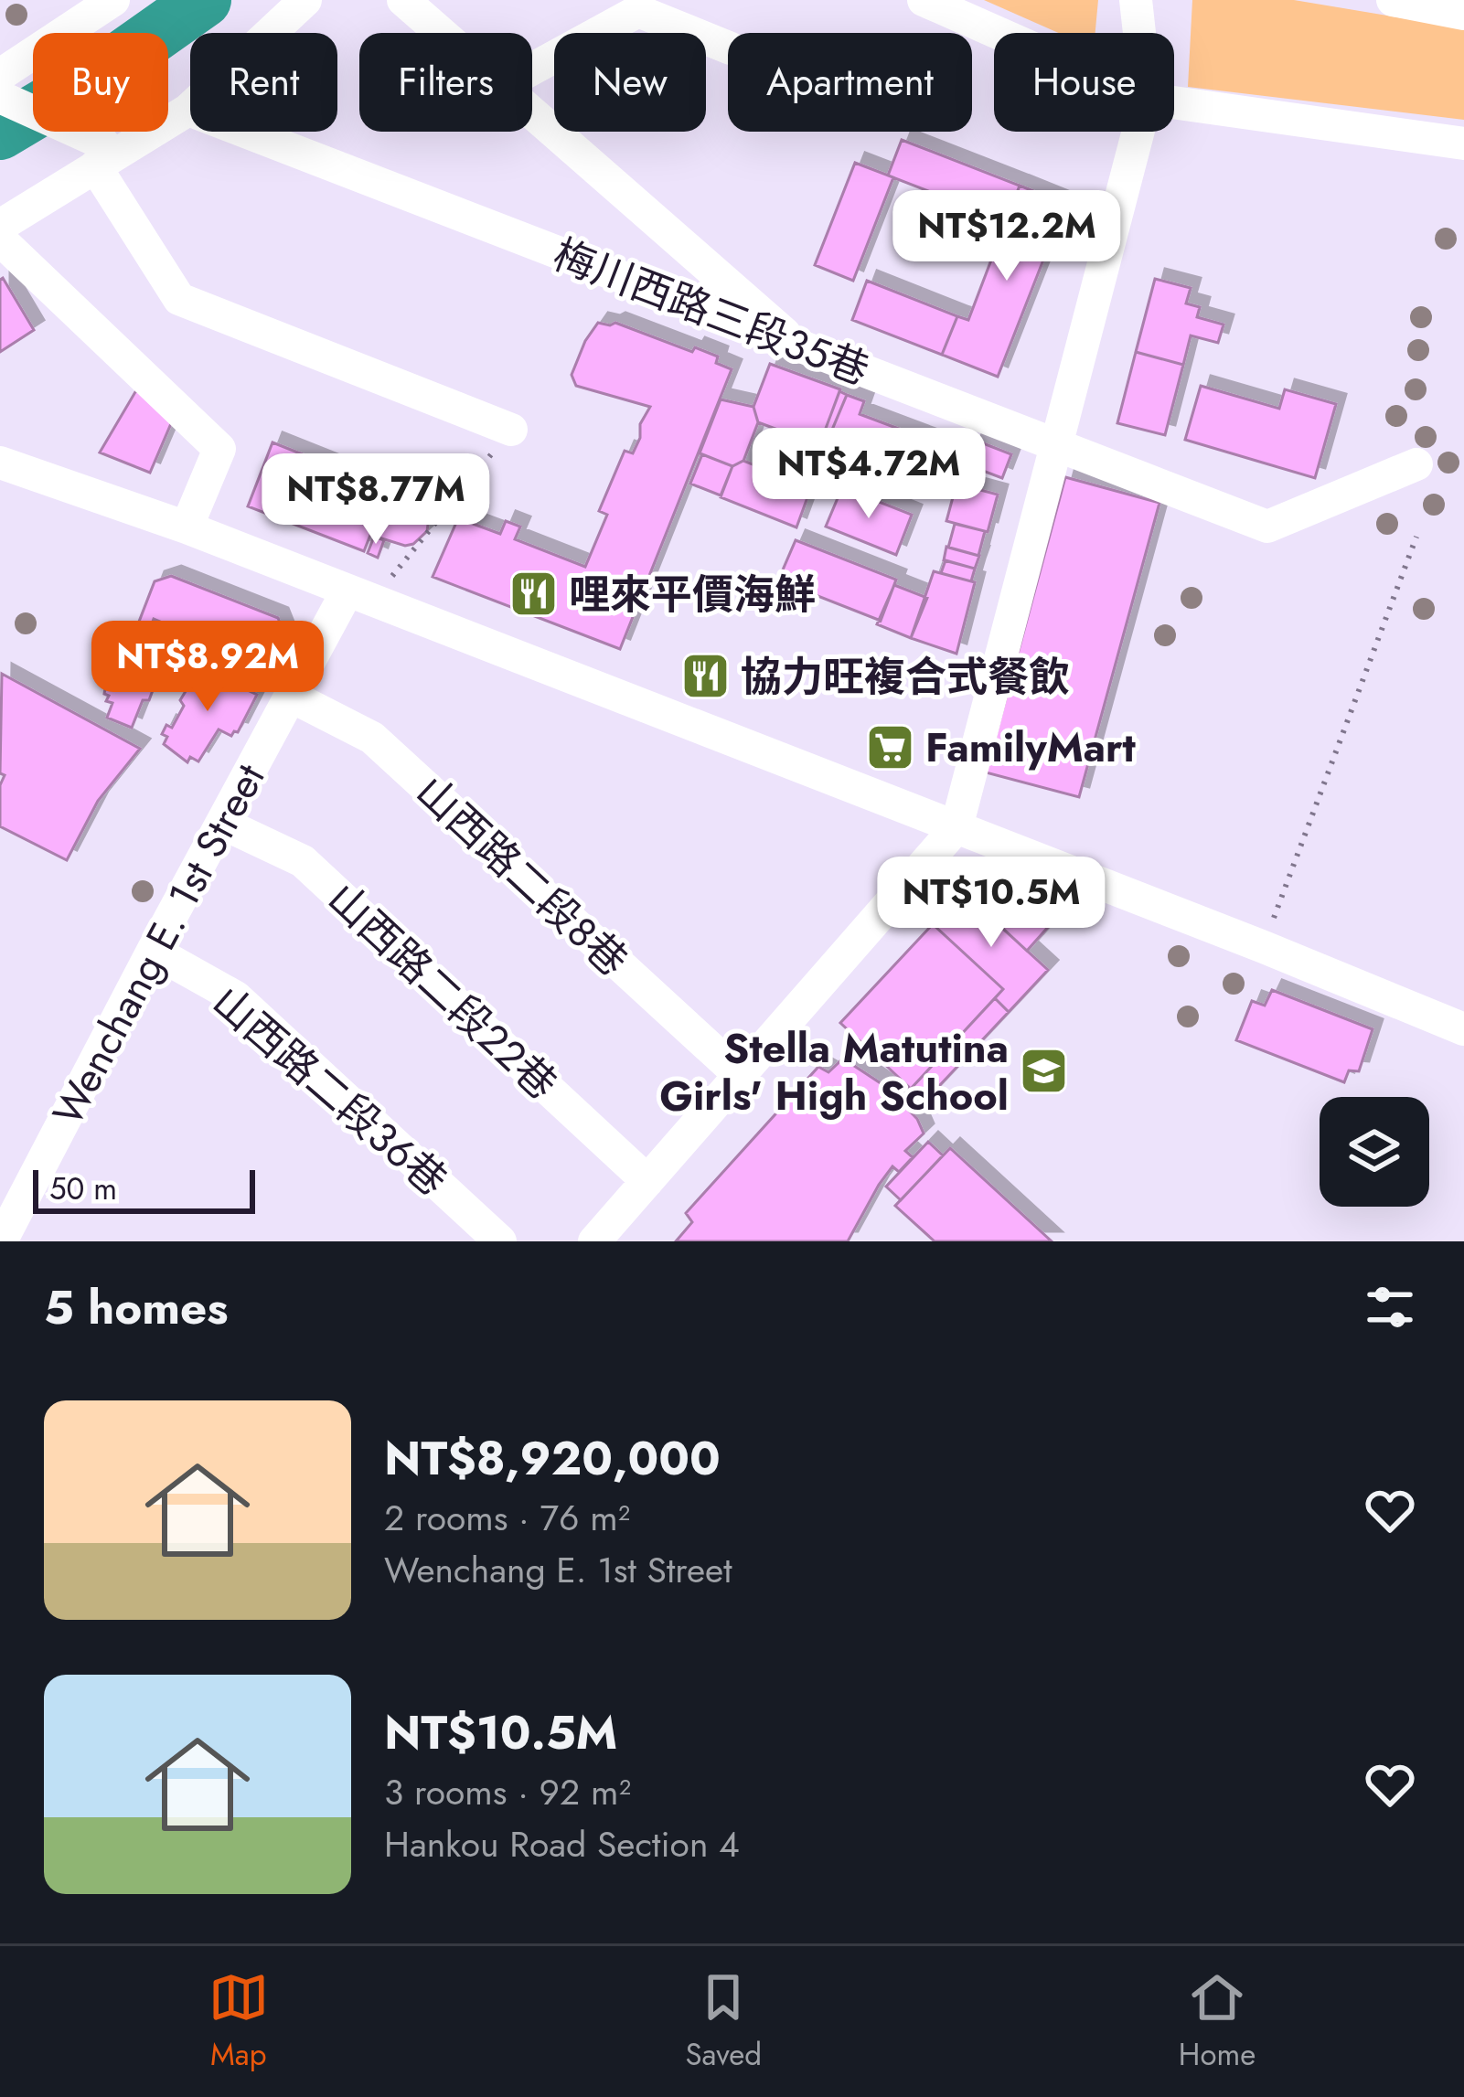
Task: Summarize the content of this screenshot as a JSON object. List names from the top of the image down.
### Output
{
  "streets": {
    "street": [
      "梅川西路三段35巷",
      "山西路二段8巷",
      "Wenchang E. 1st Street",
      "山西路二段22巷",
      "山西路二段36巷"
    ]
  },
  "crossings": [
    ["山西路二段8巷", "Wenchang E. 1st Street"],
    ["Wenchang E. 1st Street", "山西路二段22巷"],
    ["Wenchang E. 1st Street", "山西路二段36巷"]
  ],
  "places": {
    "restaurant": ["哩來平價海鮮", "協力旺複合式餐飲"],
    "supermarket": ["FamilyMart"],
    "school or university": ["Stella Matutina Girls' High School"]
  },
  "scale_bar": "50 m",
  "page": {
    "chip": [
      "Buy",
      "Rent",
      "Filters",
      "New",
      "Apartment",
      "House"
    ],
    "price": [
      "NT$12.2M",
      "NT$4.72M",
      "NT$8.77M",
      "NT$8.92M",
      "NT$10.5M"
    ],
    "scale": "50 m",
    "heading": "5 homes",
    "list": [
      {
        "name": "NT$8,920,000",
        "note": "2 rooms · 76 m² · Wenchang E. 1st Street"
      },
      {
        "name": "NT$10.5M",
        "note": "3 rooms · 92 m² · Hankou Road Section 4"
      }
    ],
    "tabs": ["Map", "Saved", "Home"]
  }
}
